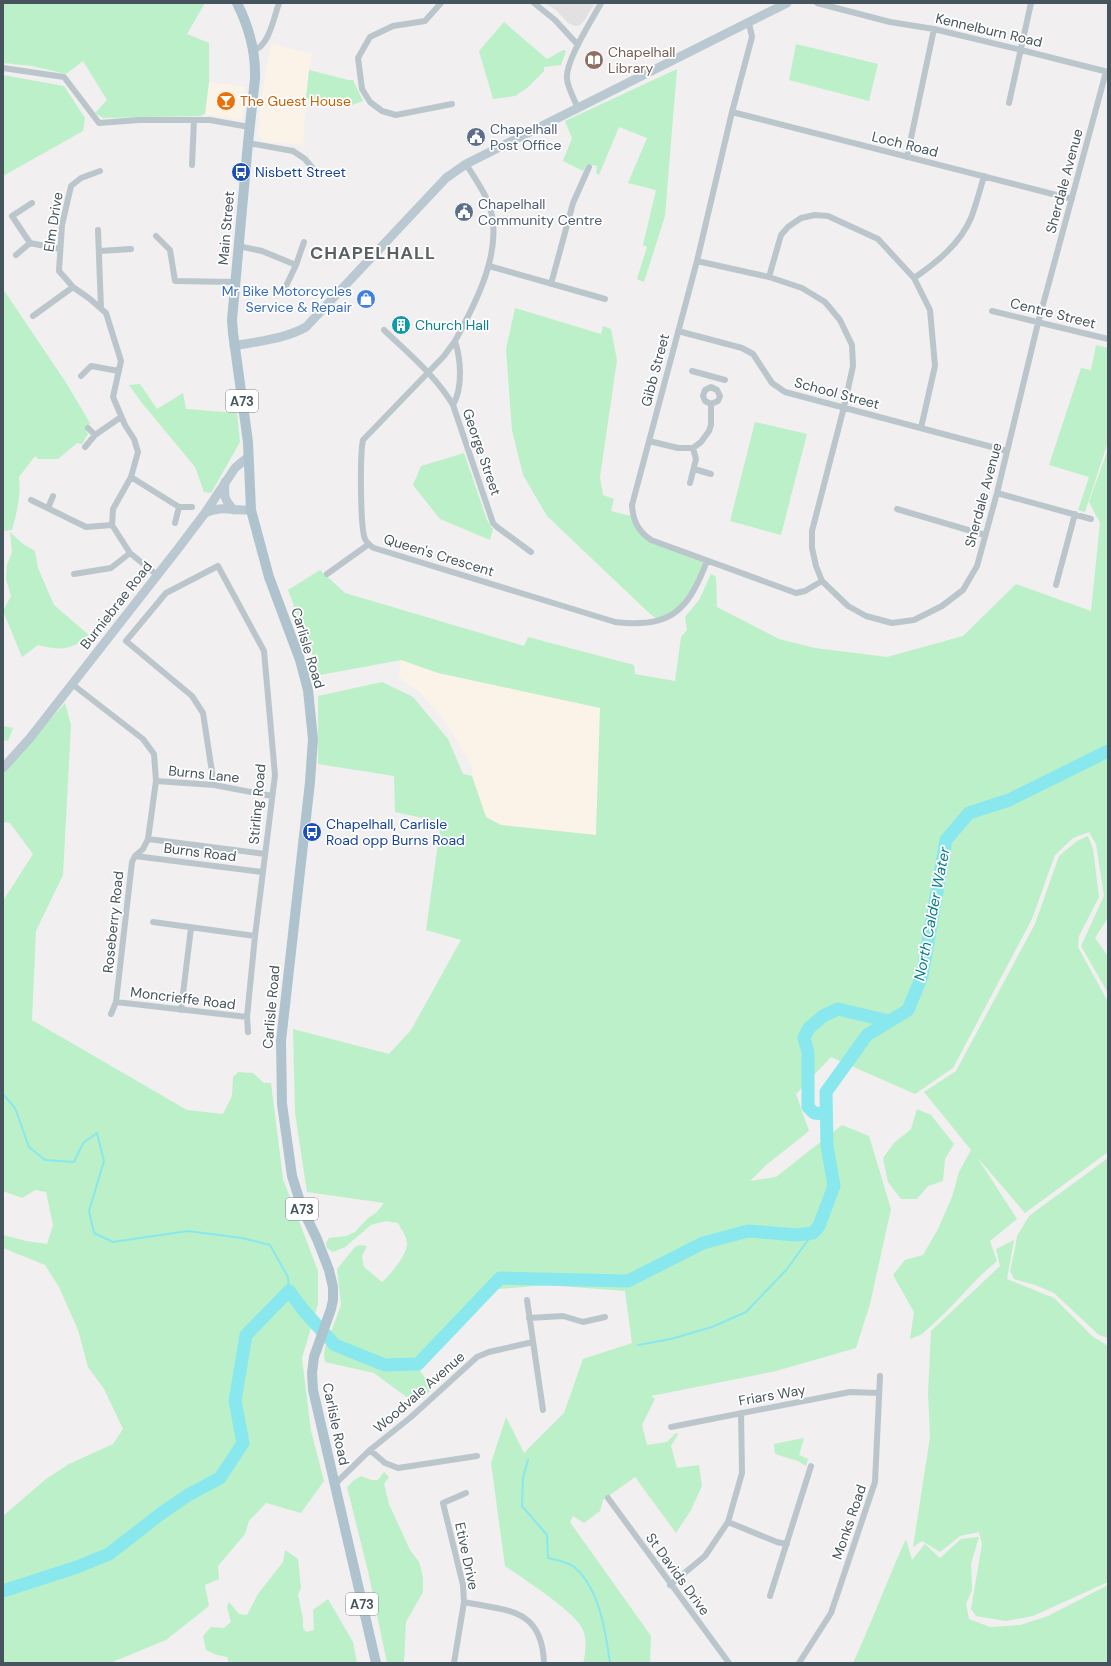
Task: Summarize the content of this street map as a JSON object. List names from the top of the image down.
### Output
{
  "streets": {
    "main road": ["Main Street", "A73", "Carlisle Road"],
    "street": [
      "Kennelburn Road",
      "Loch Road",
      "Sherdale Avenue",
      "Elm Drive",
      "Centre Street",
      "Gibb Street",
      "School Street",
      "George Street",
      "Queen's Crescent",
      "Burniebrae Road",
      "Burns Lane",
      "Stirling Road",
      "Burns Road",
      "Roseberry Road",
      "Moncrieffe Road",
      "Woodvale Avenue",
      "Friars Way",
      "Monks Road",
      "Etive Drive",
      "St Davids Drive"
    ]
  },
  "crossings": [
    ["Kennelburn Road", "Sherdale Avenue"],
    ["Loch Road", "Sherdale Avenue"],
    ["Loch Road", "Gibb Street"],
    ["Sherdale Avenue", "Centre Street"],
    ["Sherdale Avenue", "Gibb Street"],
    ["Sherdale Avenue", "School Street"],
    ["Main Street", "A73"],
    ["Main Street", "Carlisle Road"],
    ["Gibb Street", "School Street"],
    ["Gibb Street", "Queen's Crescent"],
    ["George Street", "Queen's Crescent"],
    ["Burniebrae Road", "Carlisle Road"],
    ["Burniebrae Road", "Roseberry Road"],
    ["Carlisle Road", "Woodvale Avenue"],
    ["Burns Lane", "Stirling Road"],
    ["Burns Lane", "Roseberry Road"],
    ["Stirling Road", "Burns Road"],
    ["Stirling Road", "Moncrieffe Road"],
    ["Burns Road", "Roseberry Road"],
    ["Roseberry Road", "Moncrieffe Road"],
    ["Friars Way", "Monks Road"]
  ],
  "districts": ["CHAPELHALL"],
  "water": ["North Calder Water"],
  "places": {
    "library": ["Chapelhall Library"],
    "bar": ["The Guest House"],
    "public building": ["Chapelhall Post Office", "Chapelhall Community Centre"],
    "bus stop": ["Nisbett Street", "Chapelhall, Carlisle Road opp Burns Road"],
    "shop": ["Mr Bike Motorcycles Service & Repair"],
    "building": ["Church Hall"]
  }
}
